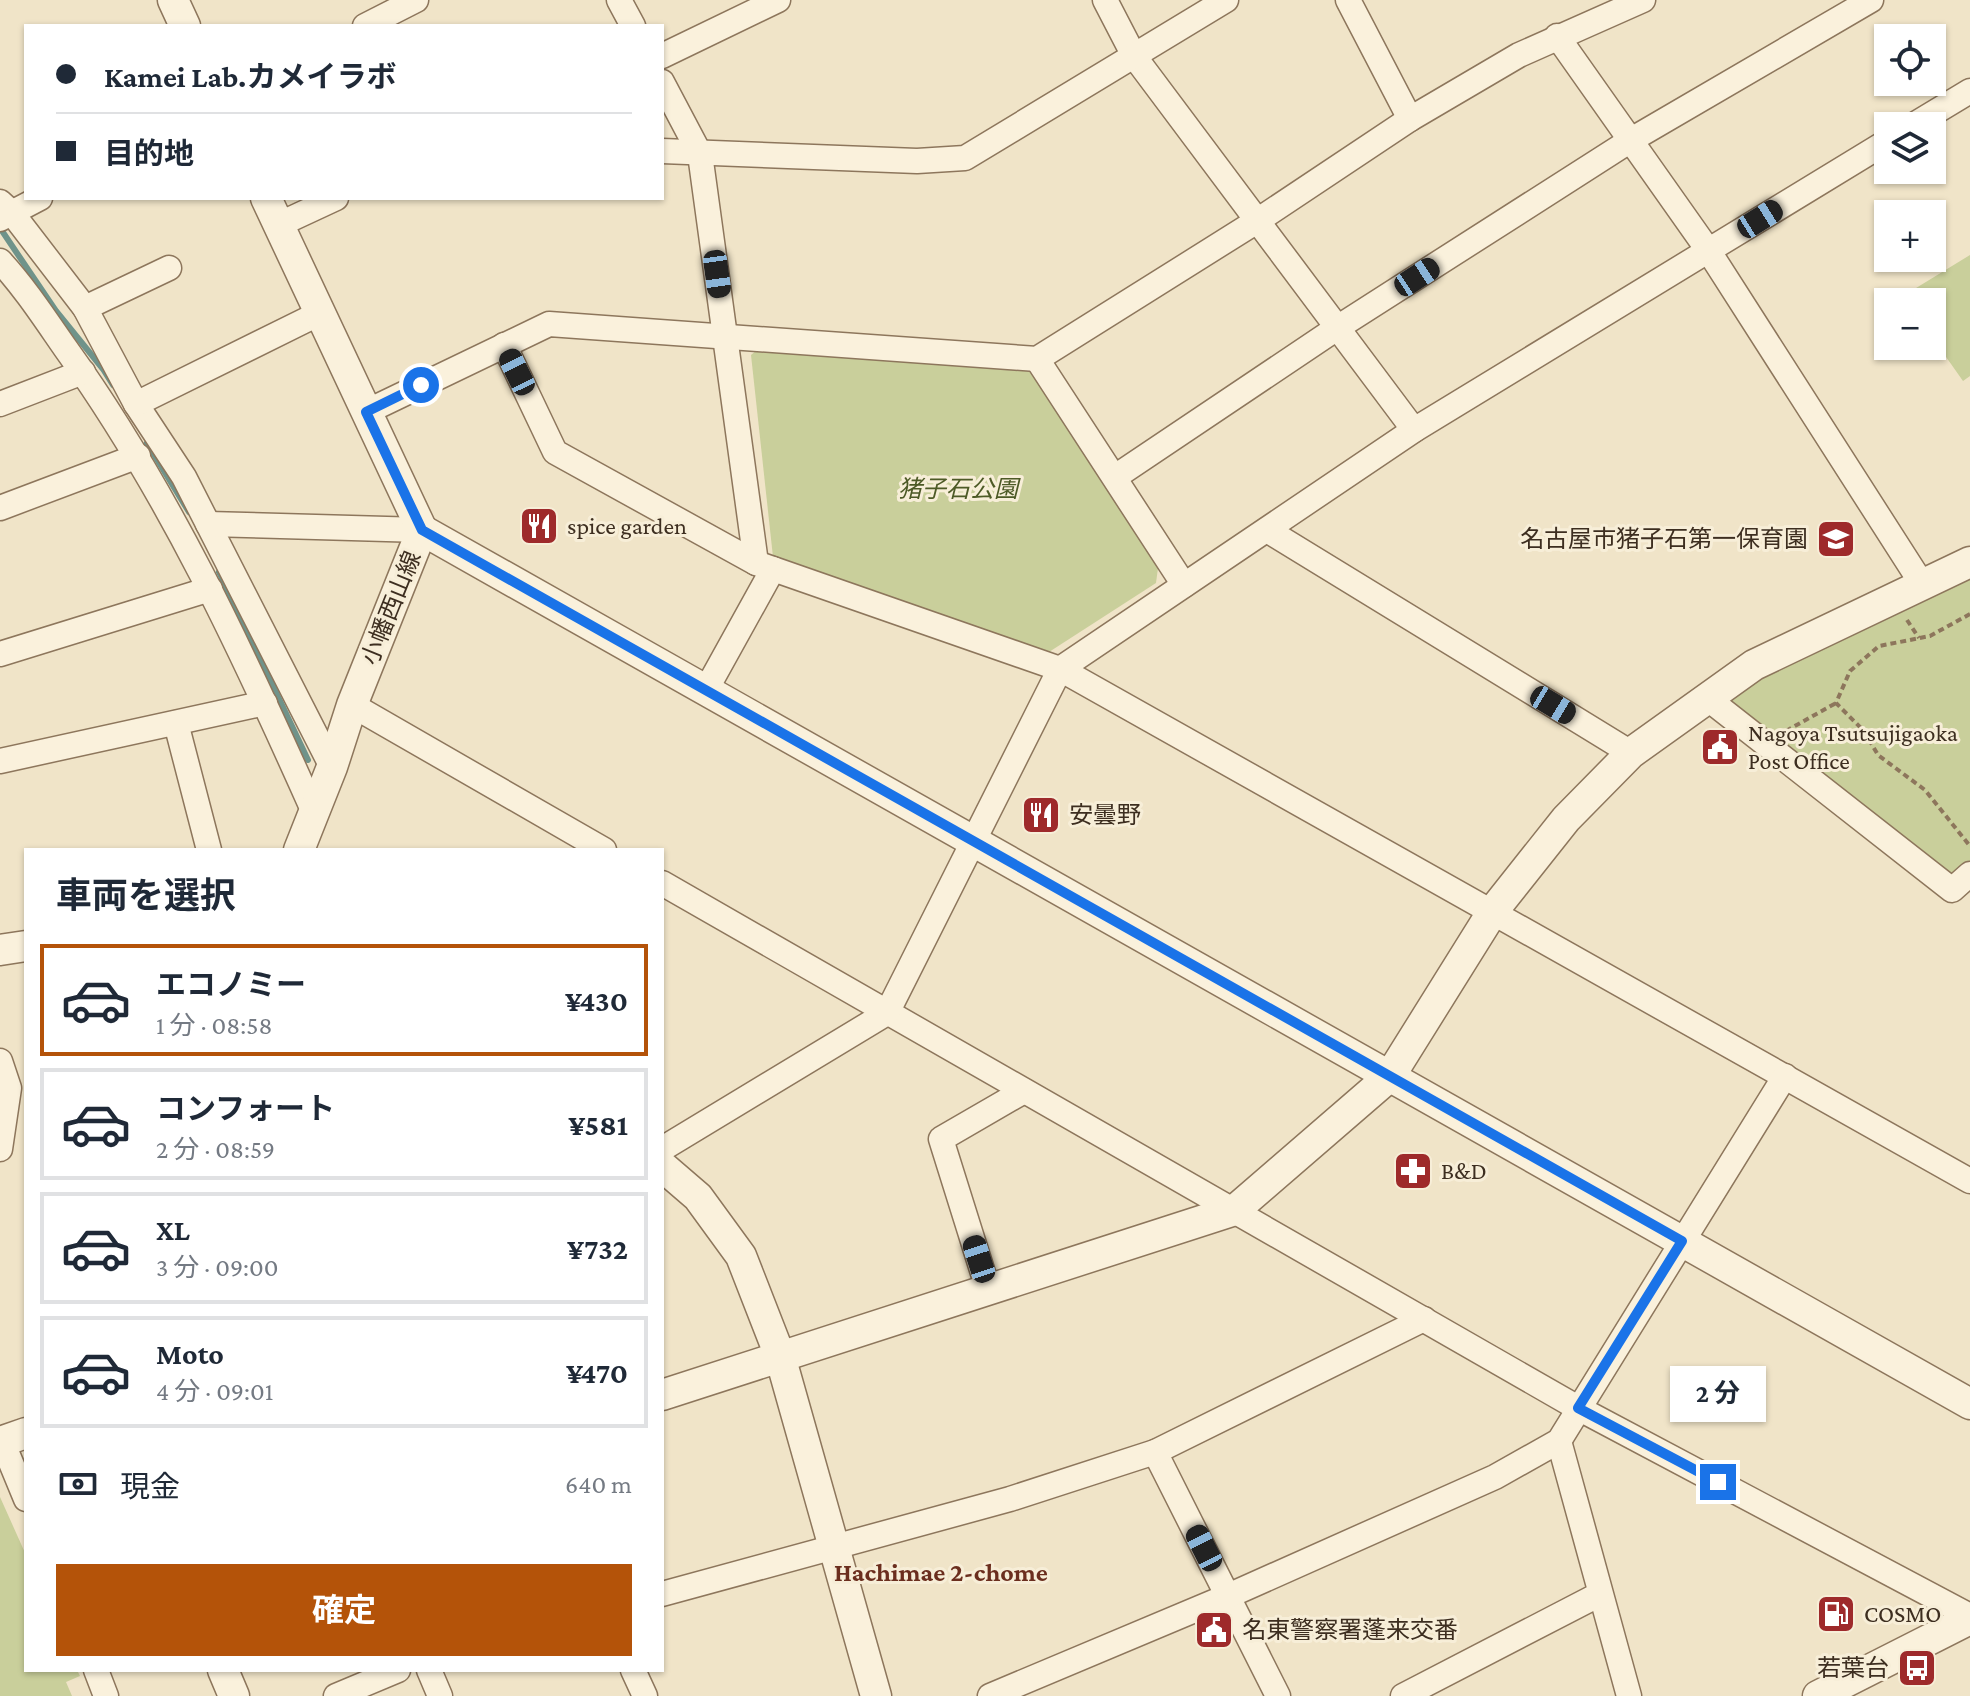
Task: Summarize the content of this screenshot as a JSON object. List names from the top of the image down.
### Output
{
  "streets": {
    "street": ["小幡西山線"]
  },
  "districts": ["Hachimae 2-chome"],
  "parks": ["猪子石公園"],
  "places": {
    "restaurant": ["spice garden", "安曇野"],
    "school or university": ["名古屋市猪子石第一保育園"],
    "public building": ["Nagoya Tsutsujigaoka Post Office", "名東警察署蓬来交番"],
    "pharmacy": ["B&D"],
    "fuel station": ["COSMO"],
    "bus stop": ["若葉台"]
  },
  "page": {
    "map_buttons": ["+", "−"],
    "banner": ["Kamei Lab.カメイラボ", "目的地"],
    "heading": "車両を選択",
    "list": [
      {
        "name": "エコノミー",
        "note": "1 分 · 08:58",
        "value": "¥430"
      },
      {
        "name": "コンフォート",
        "note": "2 分 · 08:59",
        "value": "¥581"
      },
      {
        "name": "XL",
        "note": "3 分 · 09:00",
        "value": "¥732"
      },
      {
        "name": "Moto",
        "note": "4 分 · 09:01",
        "value": "¥470"
      }
    ],
    "bubble": "2 分",
    "pay": ["現金", "640 m"],
    "buttons": "確定"
  }
}
